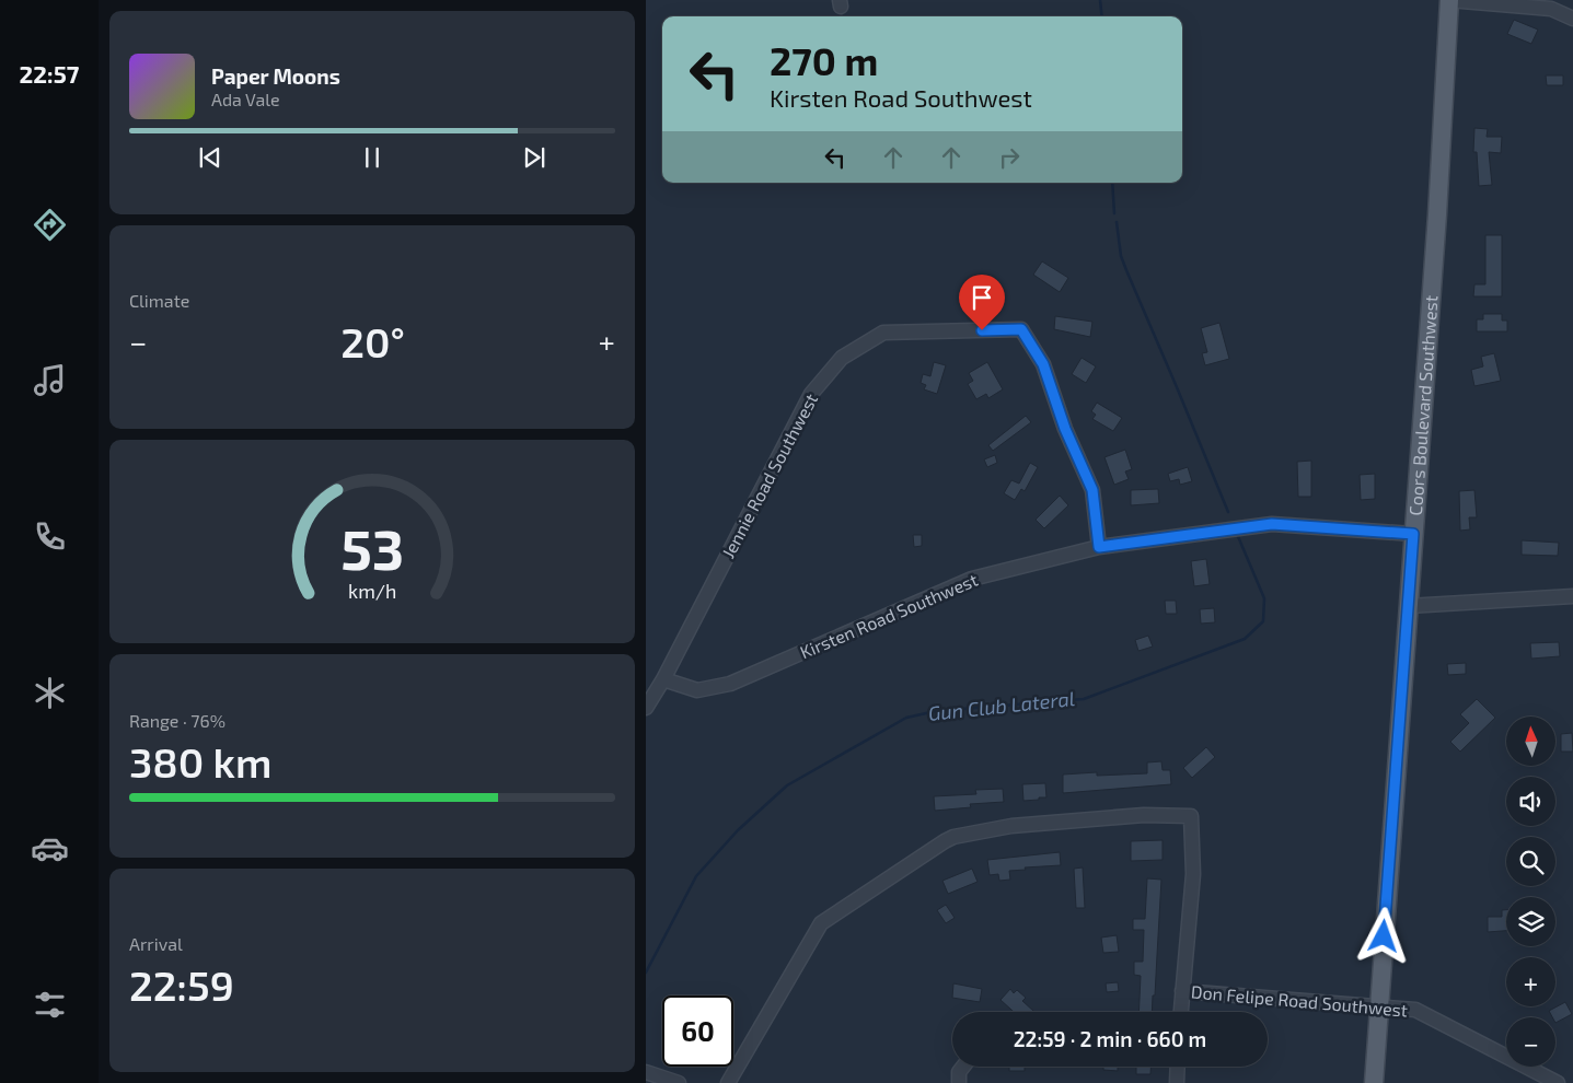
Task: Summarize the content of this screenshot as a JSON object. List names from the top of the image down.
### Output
{
  "streets": {
    "main road": ["Coors Boulevard Southwest"],
    "street": ["Jennie Road Southwest", "Kirsten Road Southwest", "Don Felipe Road Southwest"]
  },
  "crossings": [
    ["Coors Boulevard Southwest", "Kirsten Road Southwest"],
    ["Coors Boulevard Southwest", "Don Felipe Road Southwest"],
    ["Jennie Road Southwest", "Kirsten Road Southwest"]
  ],
  "water": ["Gun Club Lateral"],
  "north": "top",
  "page": {
    "tabs": "22:57",
    "turn": ["270 m", "Kirsten Road Southwest"],
    "song": ["Paper Moons", "Ada Vale"],
    "tile": [
      "Climate",
      ["Range · 76%", "380 km"],
      ["Arrival", "22:59"]
    ],
    "heat": ["−", "20°", "+"],
    "map_buttons": ["+", "−"],
    "limit": "60",
    "trip": "22:59 · 2 min · 660 m",
    "gauge": ["53", "km/h"]
  }
}
